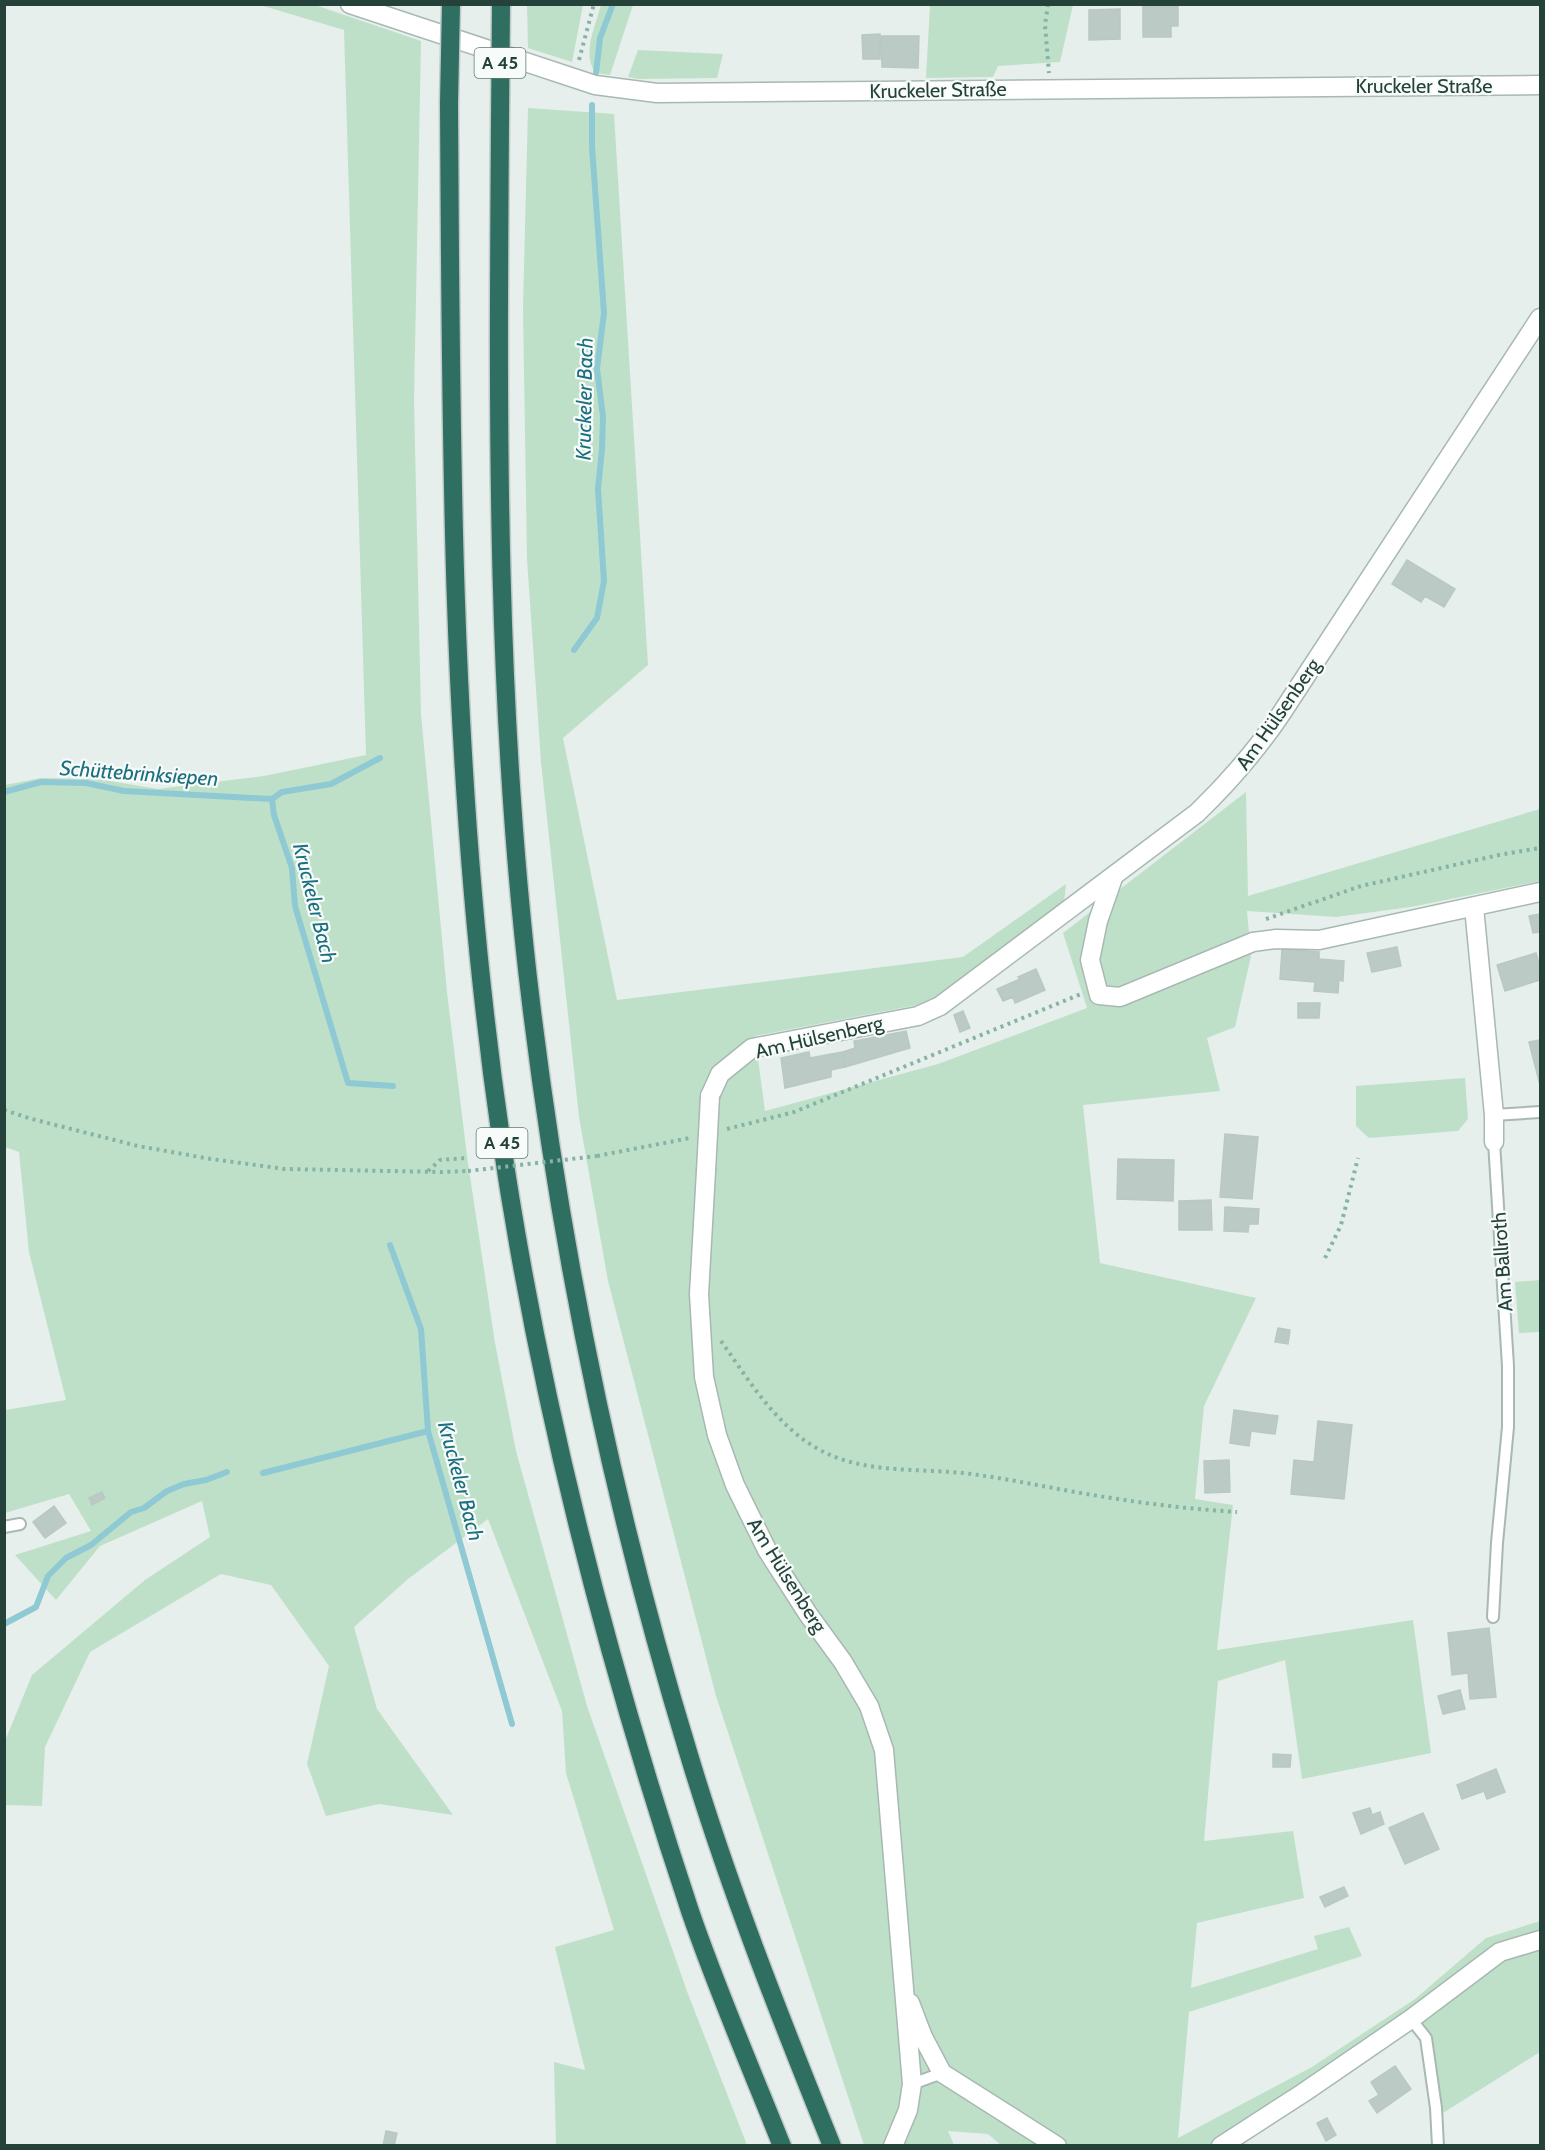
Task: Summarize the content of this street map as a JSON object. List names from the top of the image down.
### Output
{
  "streets": {
    "highway": ["A 45"],
    "street": ["Kruckeler Straße", "Am Hülsenberg", "Am Ballroth"]
  },
  "water": ["Kruckeler Bach", "Schüttebrinksiepen"]
}
